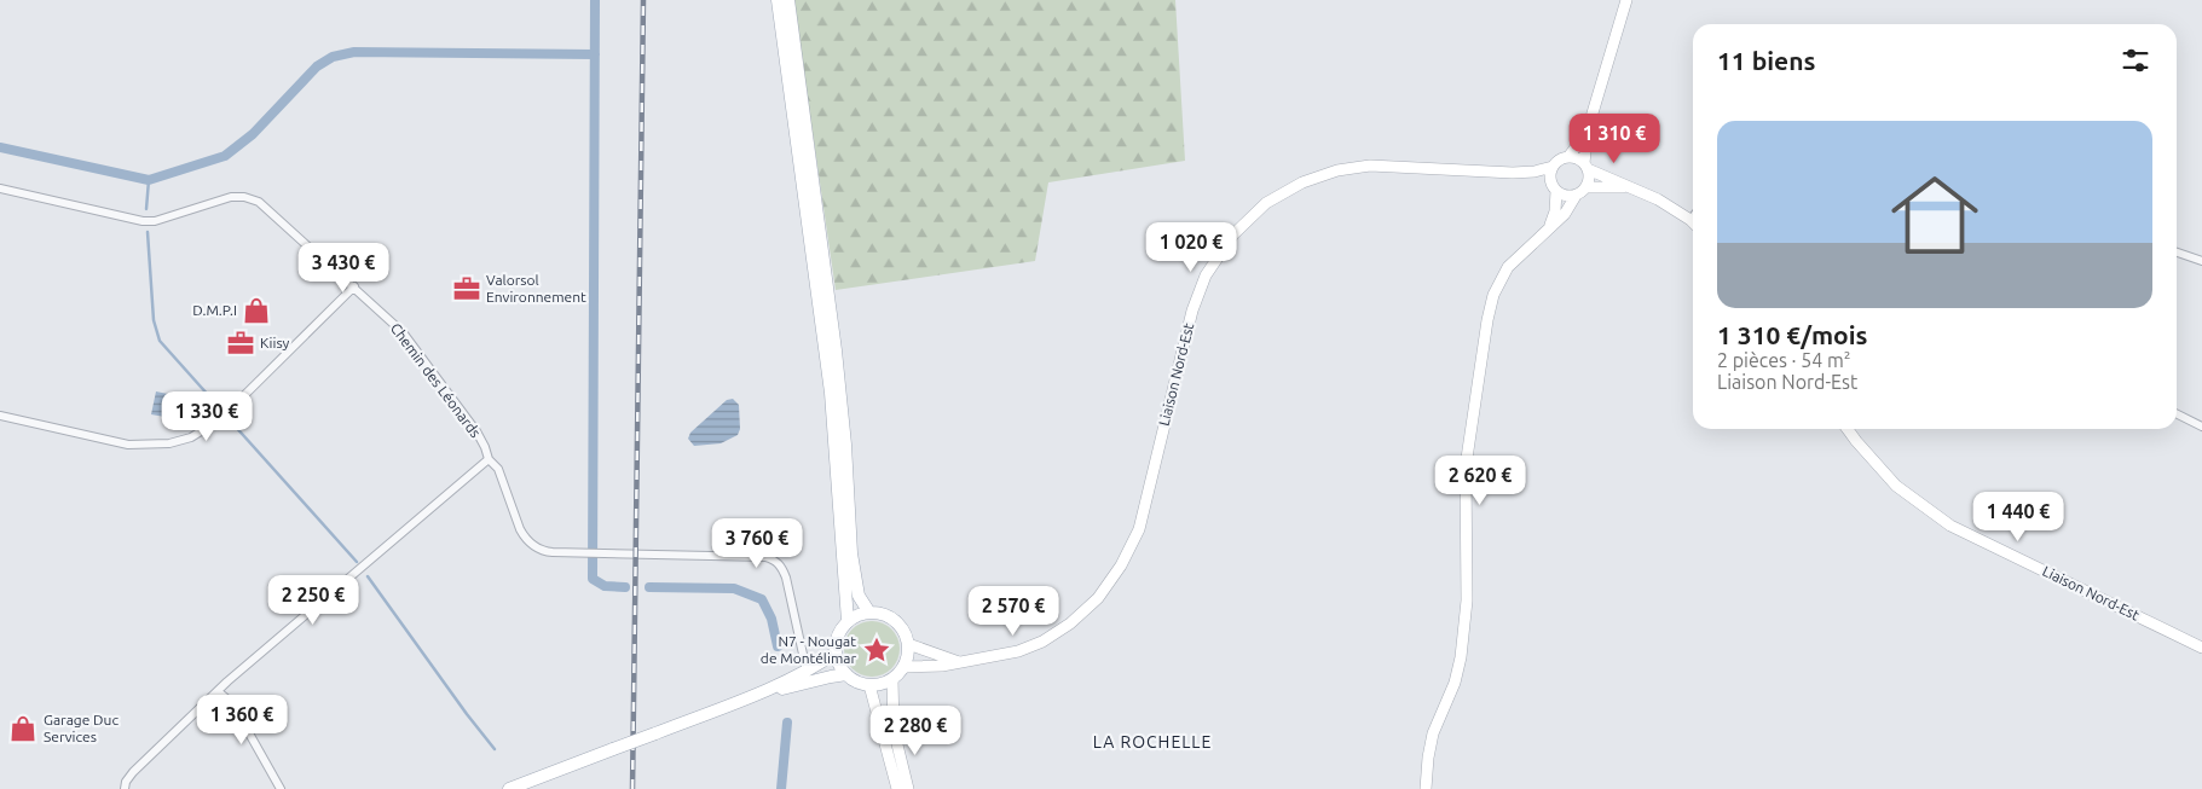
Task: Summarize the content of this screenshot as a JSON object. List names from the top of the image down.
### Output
{
  "streets": {
    "main road": ["Liaison Nord-Est"],
    "street": ["Chemin des Léonards"]
  },
  "districts": ["LA ROCHELLE"],
  "places": {
    "office": ["Valorsol Environnement", "Kiisy"],
    "shop": ["D.M.P.I", "Garage Duc Services"],
    "place": ["N7 - Nougat de Montélimar"]
  },
  "page": {
    "heading": "11 biens",
    "list": [
      {
        "name": "1 310 €/mois",
        "note": "2 pièces · 54 m² · Liaison Nord-Est"
      }
    ],
    "price": [
      "1 310 €",
      "1 020 €",
      "3 430 €",
      "1 330 €",
      "2 620 €",
      "1 440 €",
      "3 760 €",
      "2 250 €",
      "2 570 €",
      "1 360 €",
      "2 280 €"
    ]
  }
}
